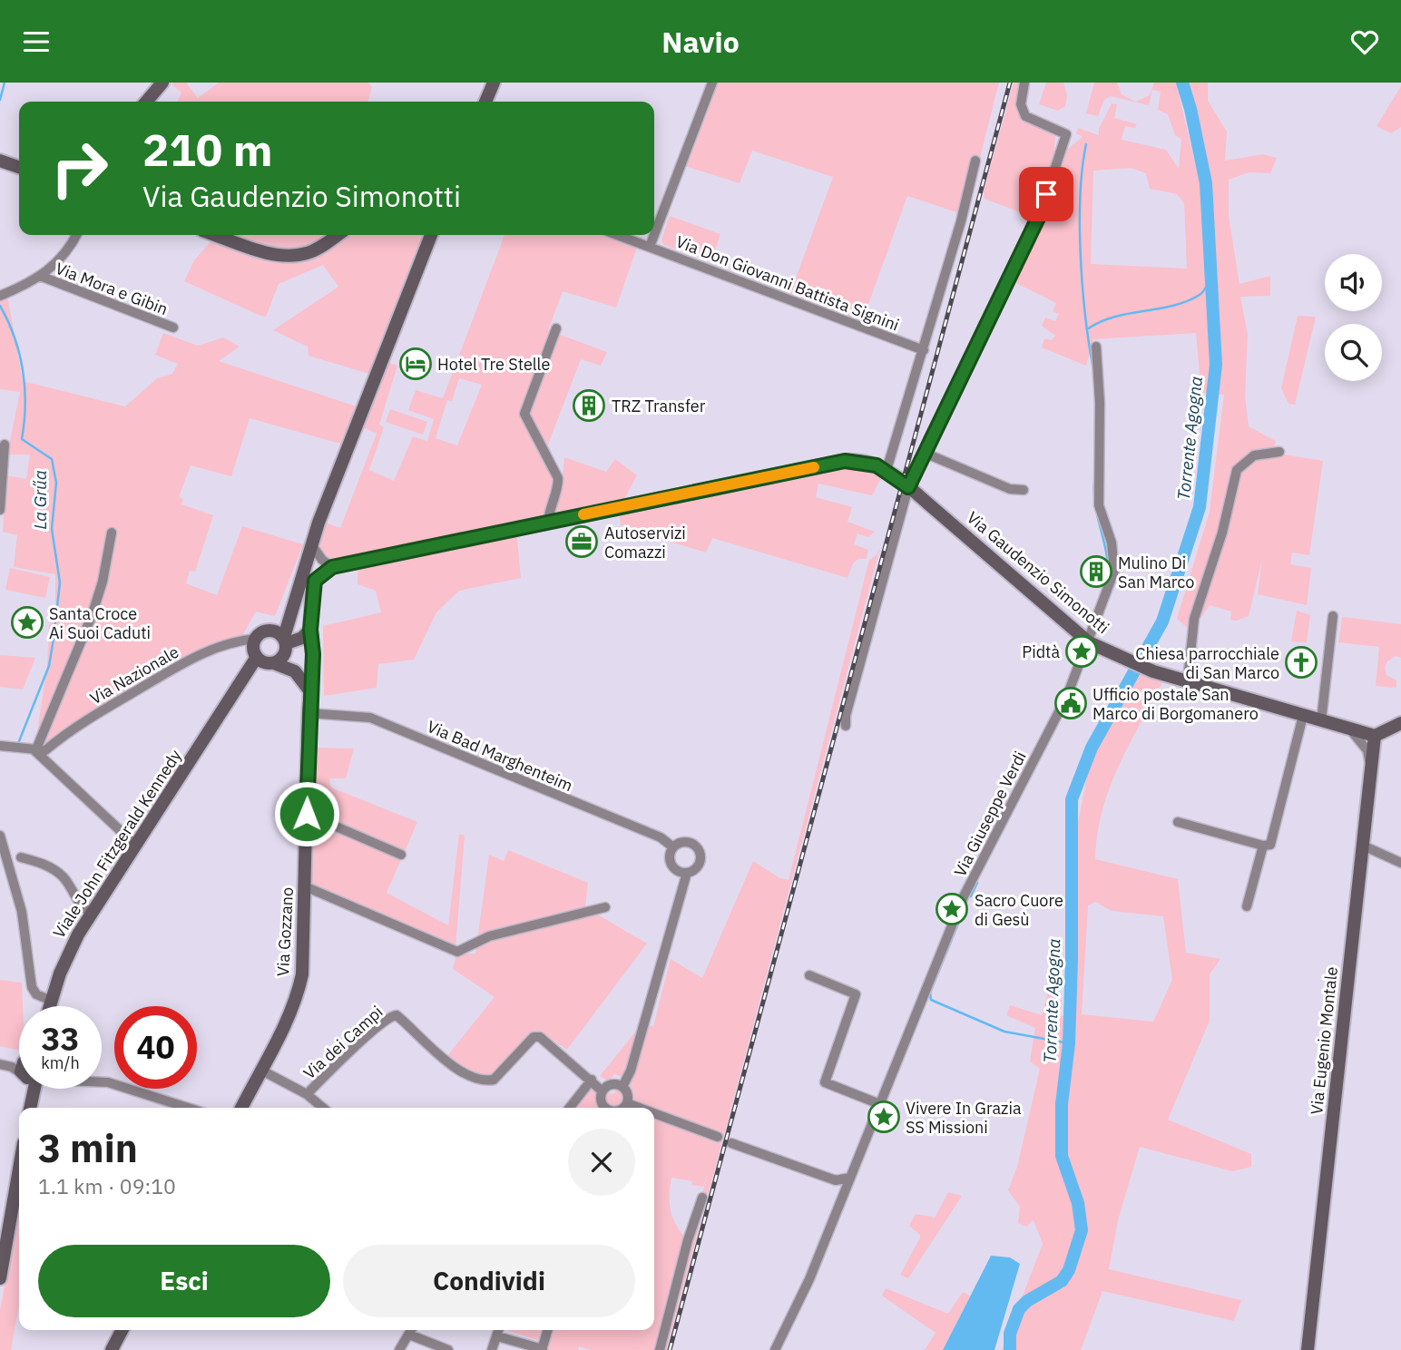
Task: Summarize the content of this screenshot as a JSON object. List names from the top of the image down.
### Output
{
  "streets": {
    "street": [
      "Via Don Giovanni Battista Signini",
      "Via Mora e Gibin",
      "Via Gaudenzio Simonotti",
      "Via Nazionale",
      "Via Bad Marghenteim",
      "Via Giuseppe Verdi",
      "Viale John Fitzgerald Kennedy",
      "Via Gozzano",
      "Via Eugenio Montale",
      "Via dei Campi"
    ]
  },
  "crossings": [
    ["Via Gaudenzio Simonotti", "Via Giuseppe Verdi"],
    ["Via Gaudenzio Simonotti", "Via Gozzano"],
    ["Via Gaudenzio Simonotti", "Via Eugenio Montale"],
    ["Via Bad Marghenteim", "Via Gozzano"]
  ],
  "water": ["Torrente Agogna", "La Grűa"],
  "places": {
    "hotel": ["Hotel Tre Stelle"],
    "building": ["TRZ Transfer", "Mulino Di San Marco"],
    "office": ["Autoservizi Comazzi"],
    "place": [
      "Santa Croce Ai Suoi Caduti",
      "Pidtà",
      "Sacro Cuore di Gesù",
      "Vivere In Grazia SS Missioni"
    ],
    "church": ["Chiesa parrocchiale di San Marco"],
    "public building": ["Ufficio postale San Marco di Borgomanero"]
  },
  "page": {
    "header": "Navio",
    "turn": ["210 m", "Via Gaudenzio Simonotti"],
    "speed": "33 km/h",
    "limit": "40",
    "heading": ["3 min", "1.1 km · 09:10"],
    "buttons": ["Esci", "Condividi"]
  }
}
